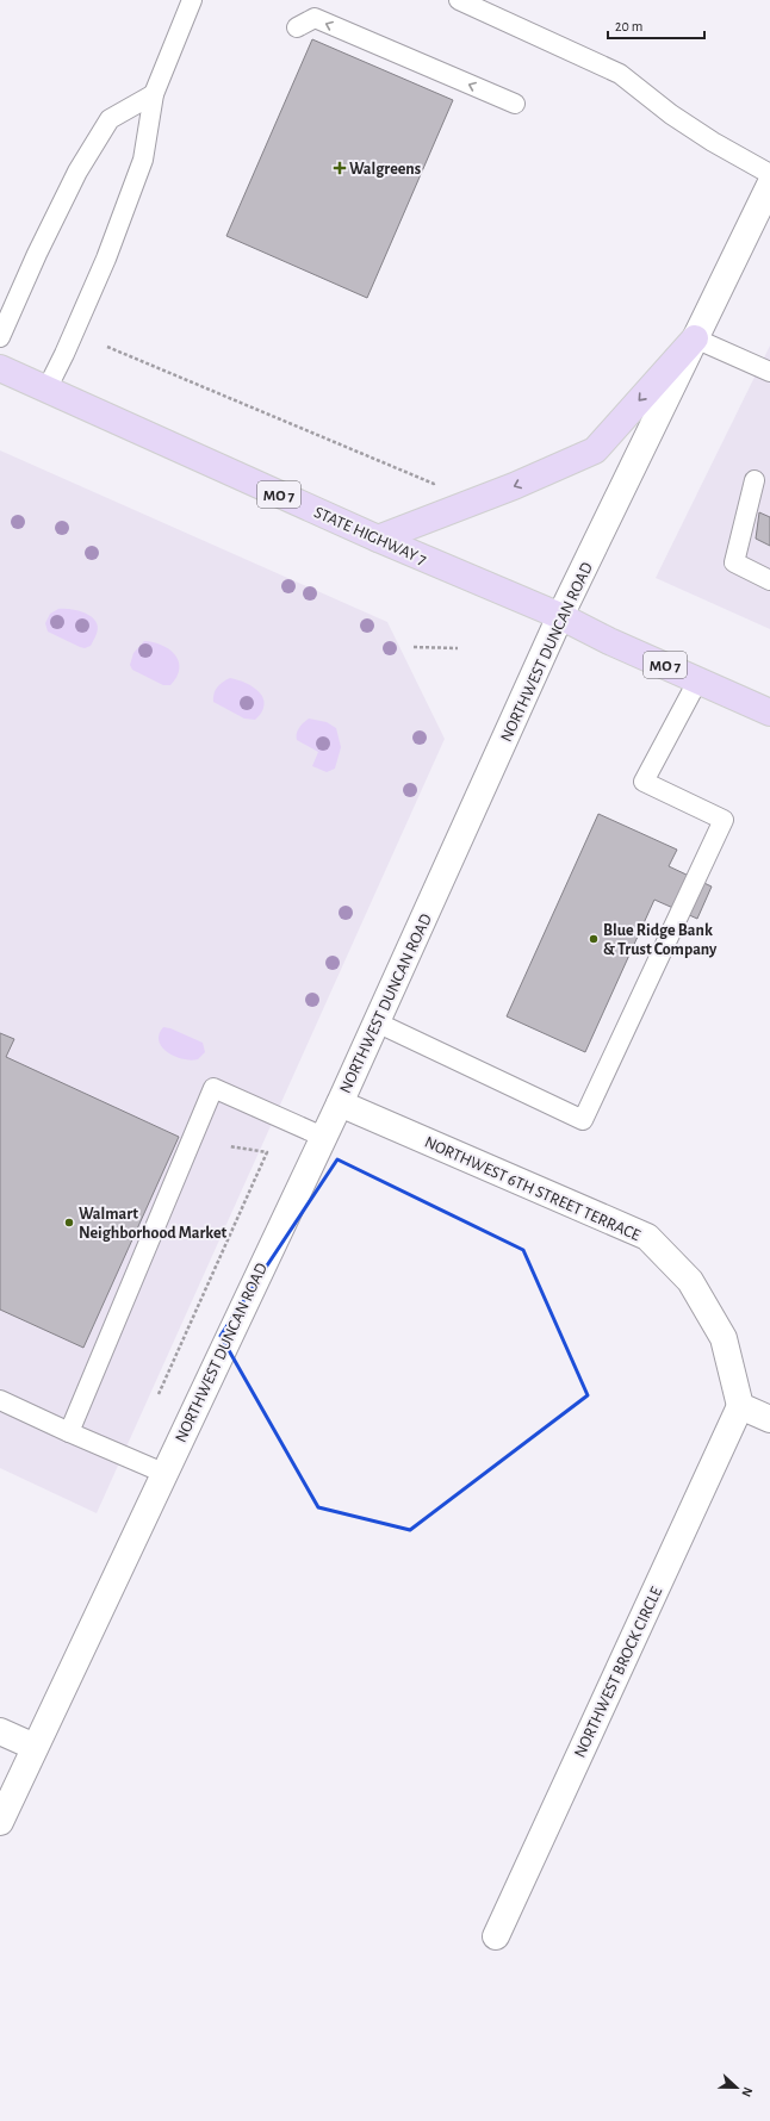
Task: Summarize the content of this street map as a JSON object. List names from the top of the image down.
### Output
{
  "streets": {
    "main road": ["MO 7", "STATE HIGHWAY 7"],
    "street": ["NORTHWEST DUNCAN ROAD", "NORTHWEST 6TH STREET TERRACE", "NORTHWEST BROCK CIRCLE"]
  },
  "crossings": [
    ["MO 7", "STATE HIGHWAY 7"],
    ["MO 7", "NORTHWEST DUNCAN ROAD"],
    ["STATE HIGHWAY 7", "NORTHWEST DUNCAN ROAD"],
    ["NORTHWEST DUNCAN ROAD", "NORTHWEST 6TH STREET TERRACE"],
    ["NORTHWEST 6TH STREET TERRACE", "NORTHWEST BROCK CIRCLE"]
  ],
  "places": {
    "health": ["Walgreens"],
    "other": ["Blue Ridge Bank & Trust Company", "Walmart Neighborhood Market"]
  },
  "scale_bar": "20 m",
  "north": "right"
}
